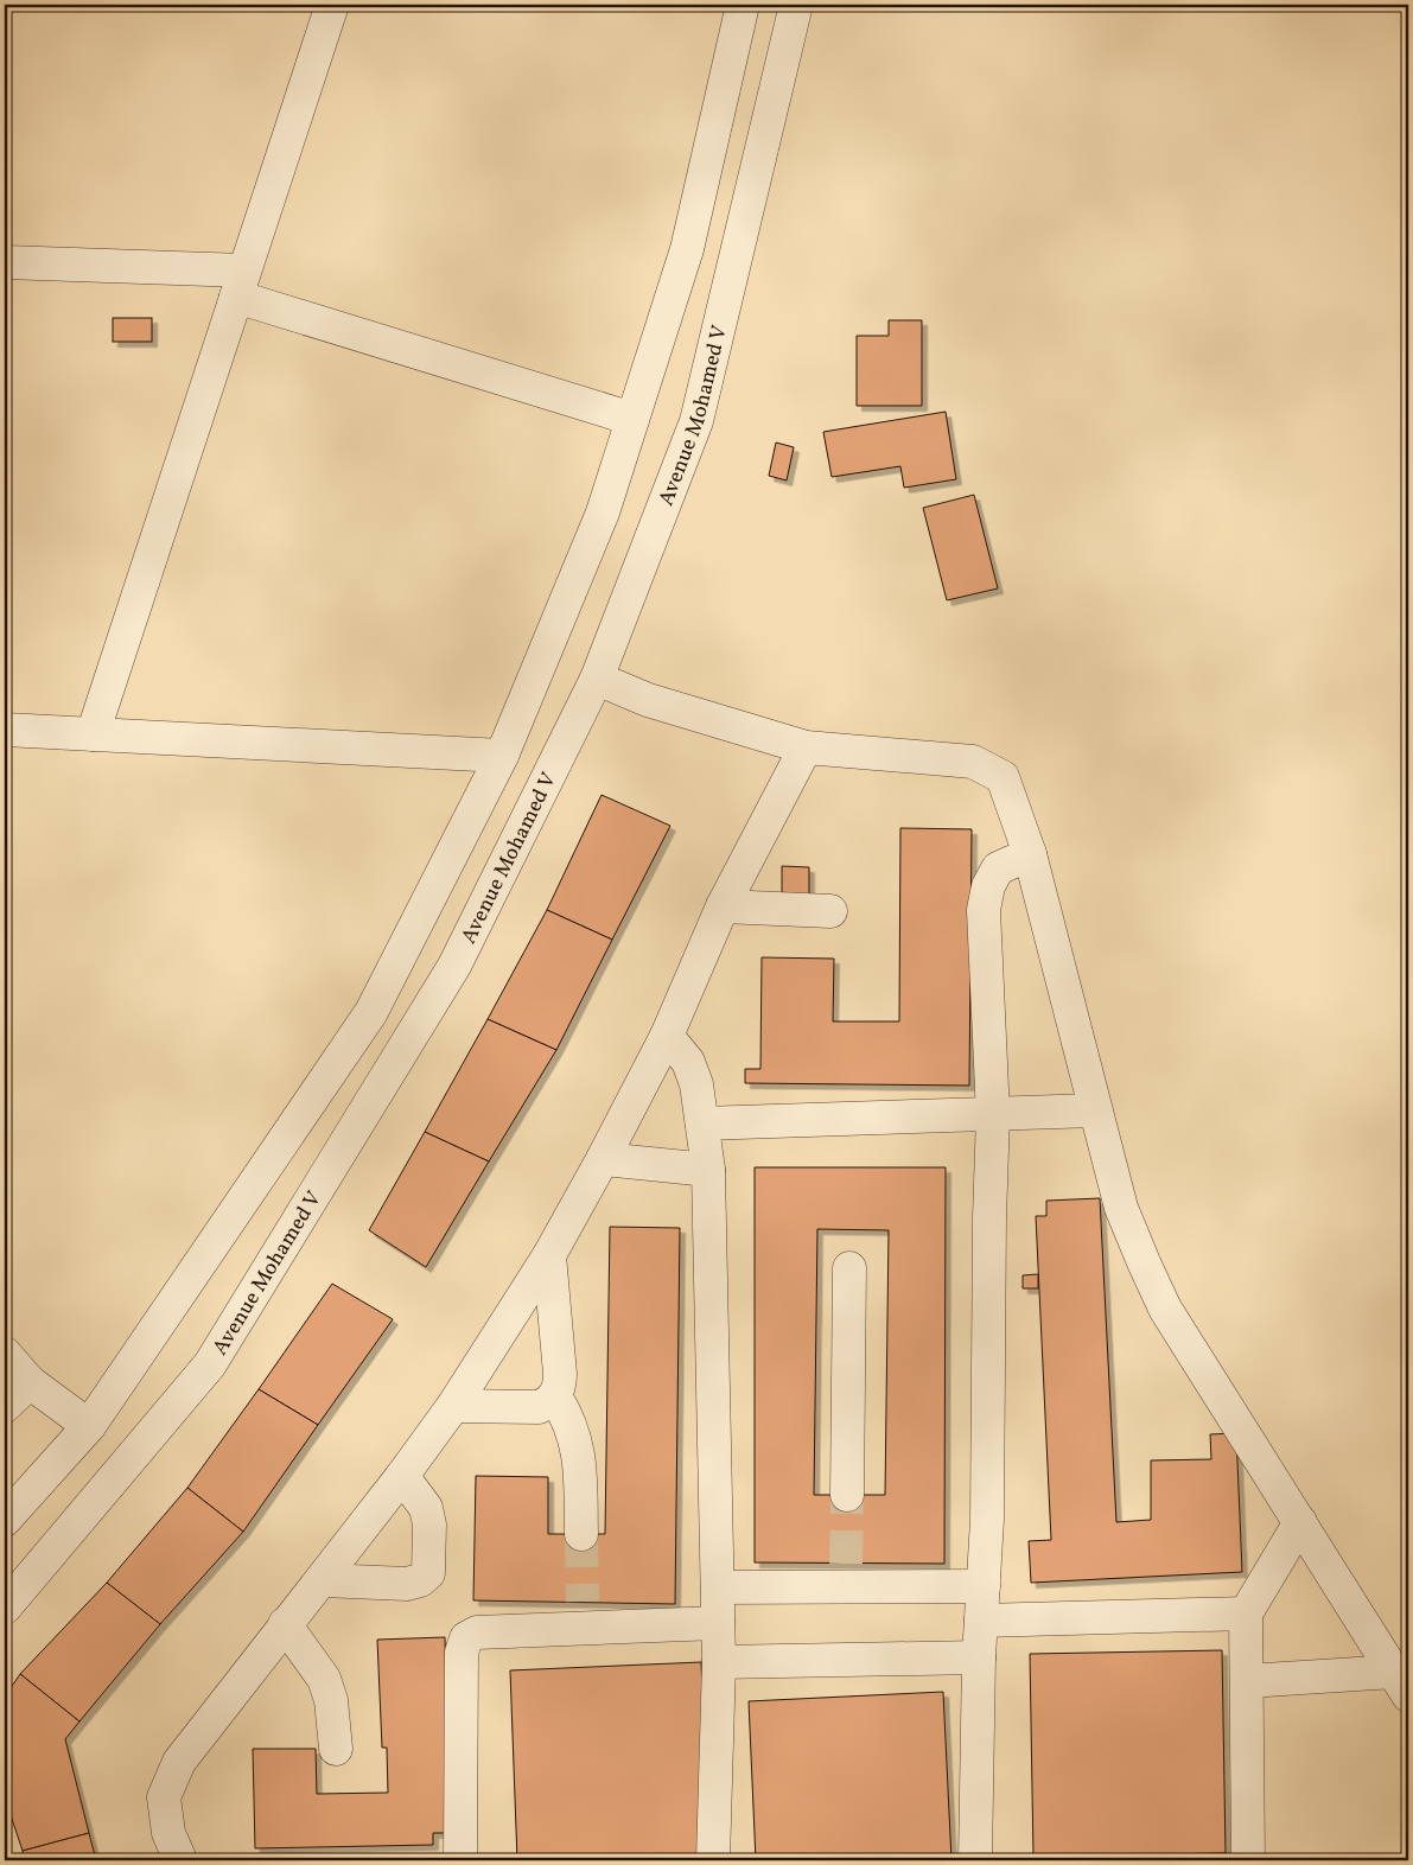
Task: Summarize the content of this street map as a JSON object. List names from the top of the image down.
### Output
{
  "streets": {
    "street": ["Avenue Mohamed V"]
  }
}
